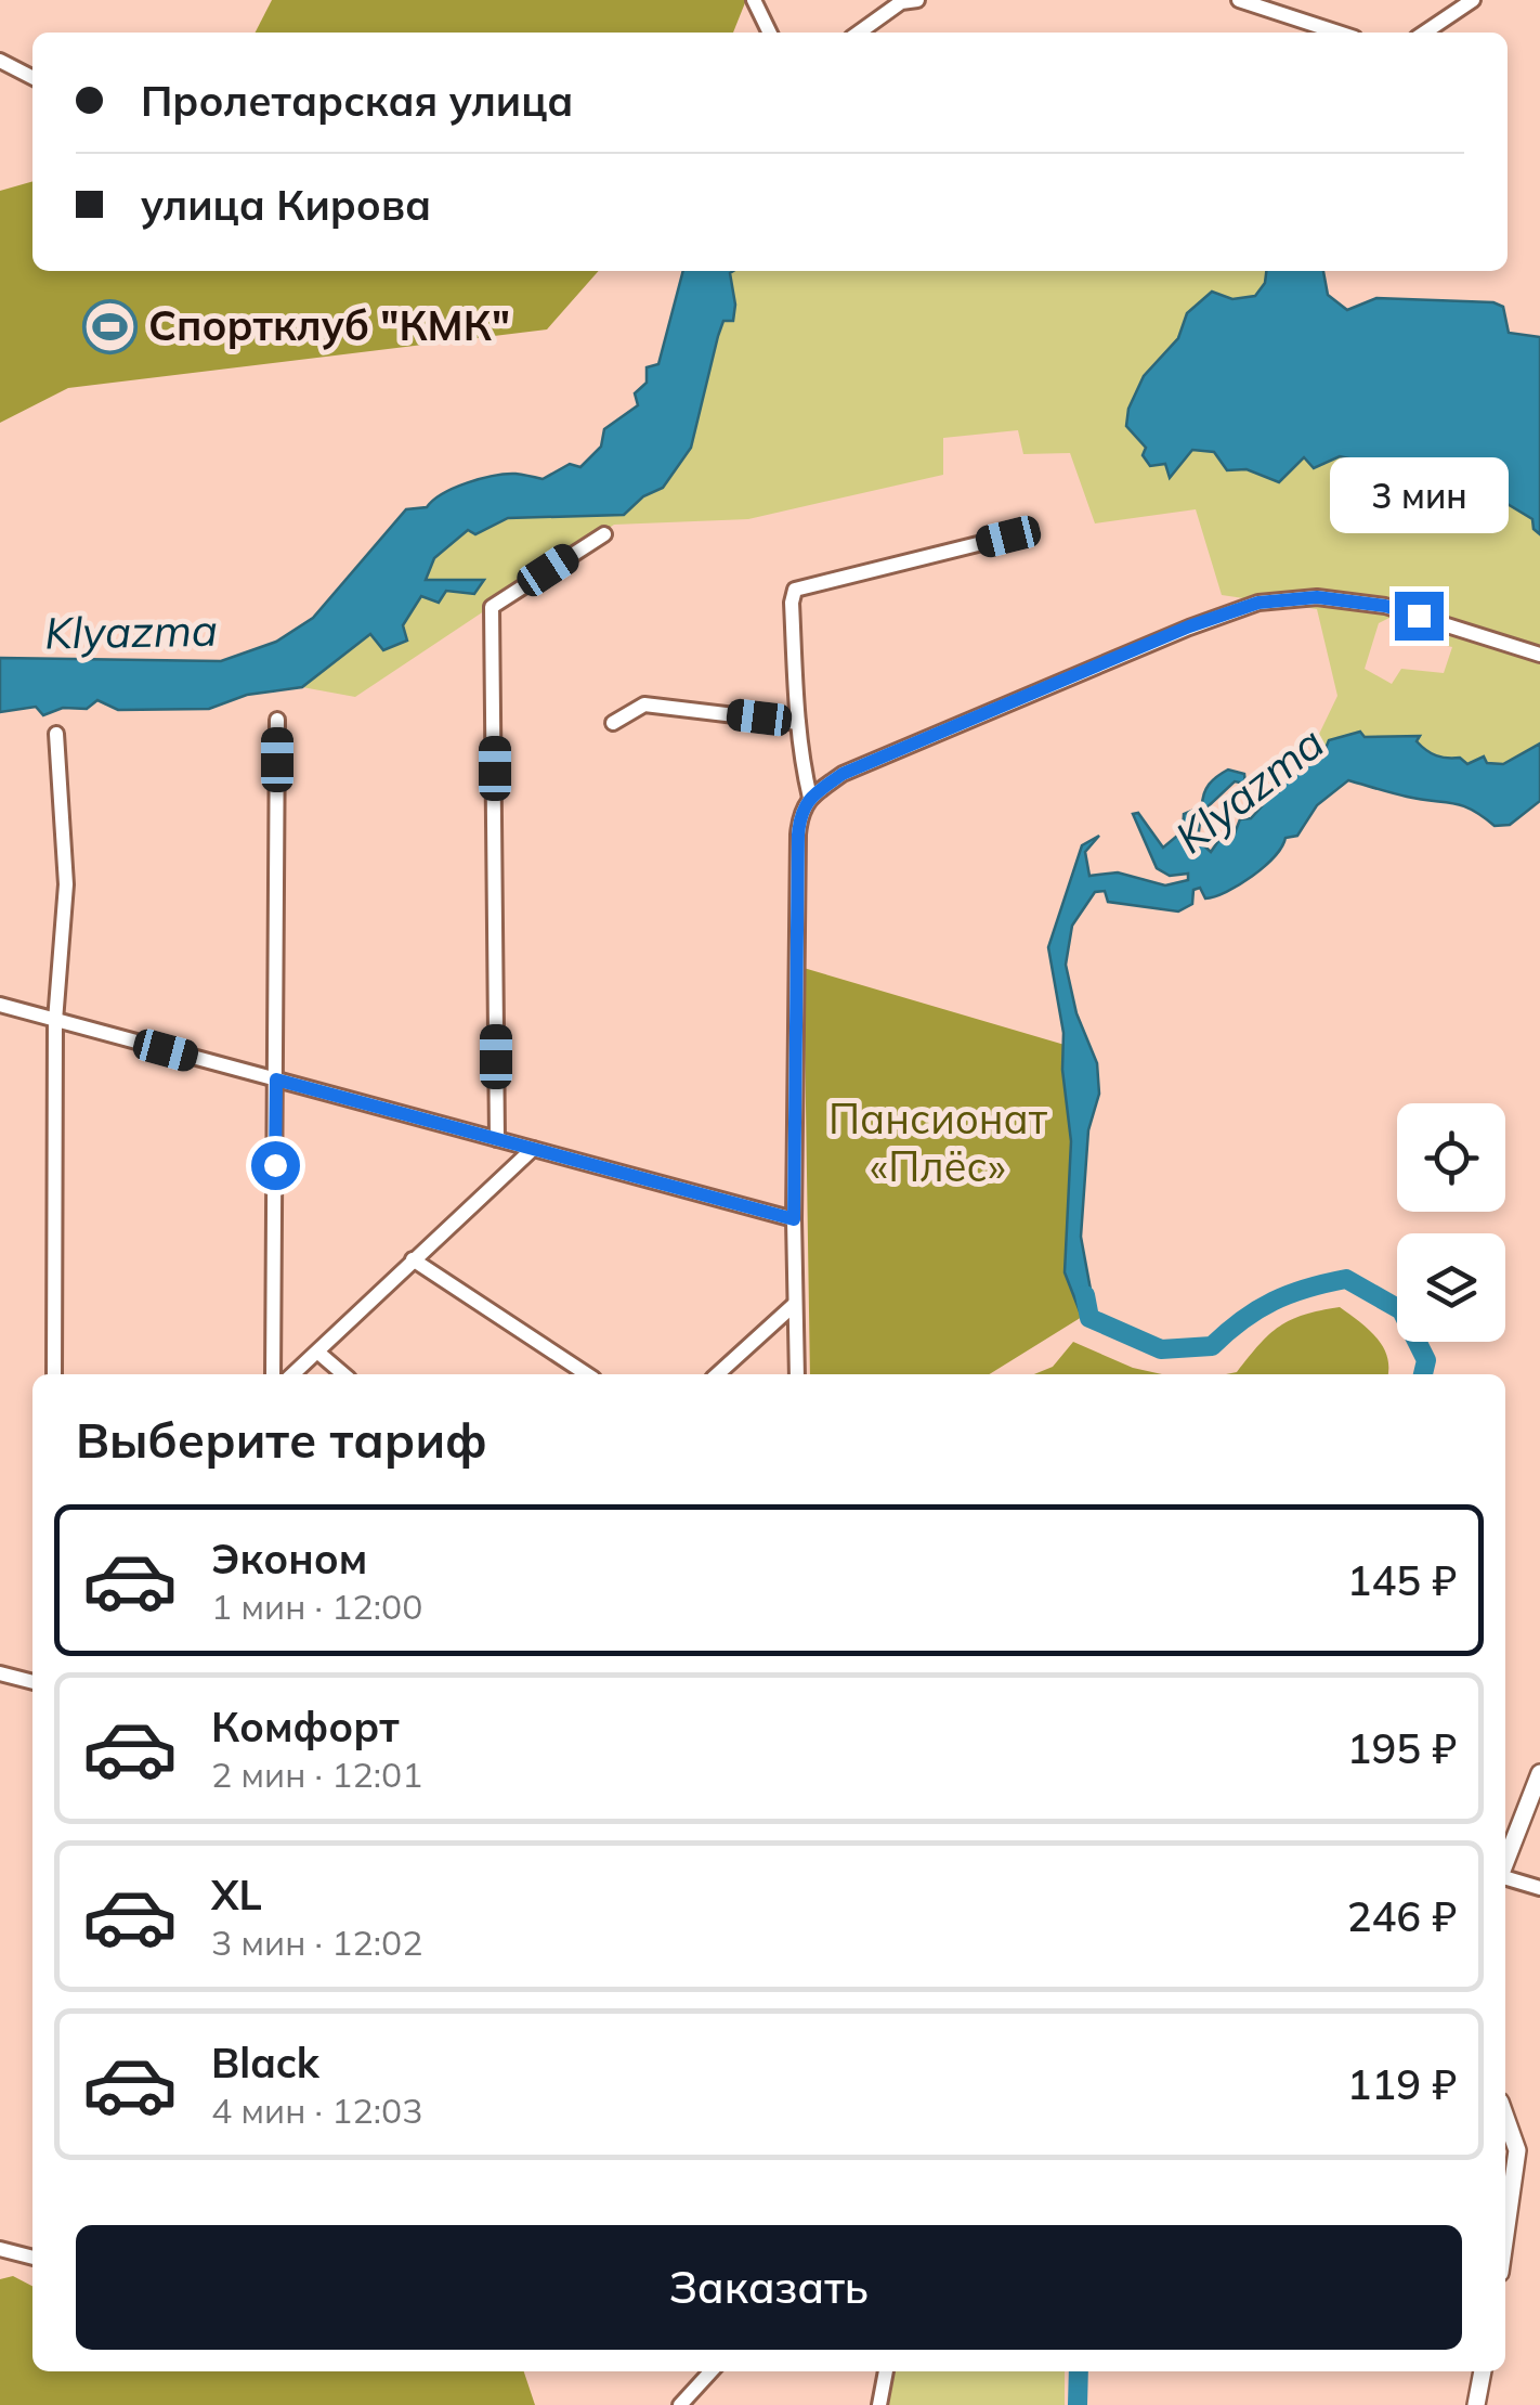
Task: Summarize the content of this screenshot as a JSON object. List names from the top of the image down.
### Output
{
  "water": ["Klyazma"],
  "parks": ["Пансионат «Плёс»"],
  "places": {
    "sports": ["Спортклуб \"КМК\""]
  },
  "page": {
    "banner": ["Пролетарская улица", "улица Кирова"],
    "bubble": "3 мин",
    "heading": "Выберите тариф",
    "list": [
      {
        "name": "Эконом",
        "note": "1 мин · 12:00",
        "value": "145 ₽"
      },
      {
        "name": "Комфорт",
        "note": "2 мин · 12:01",
        "value": "195 ₽"
      },
      {
        "name": "XL",
        "note": "3 мин · 12:02",
        "value": "246 ₽"
      },
      {
        "name": "Black",
        "note": "4 мин · 12:03",
        "value": "119 ₽"
      }
    ],
    "buttons": "Заказать"
  }
}
